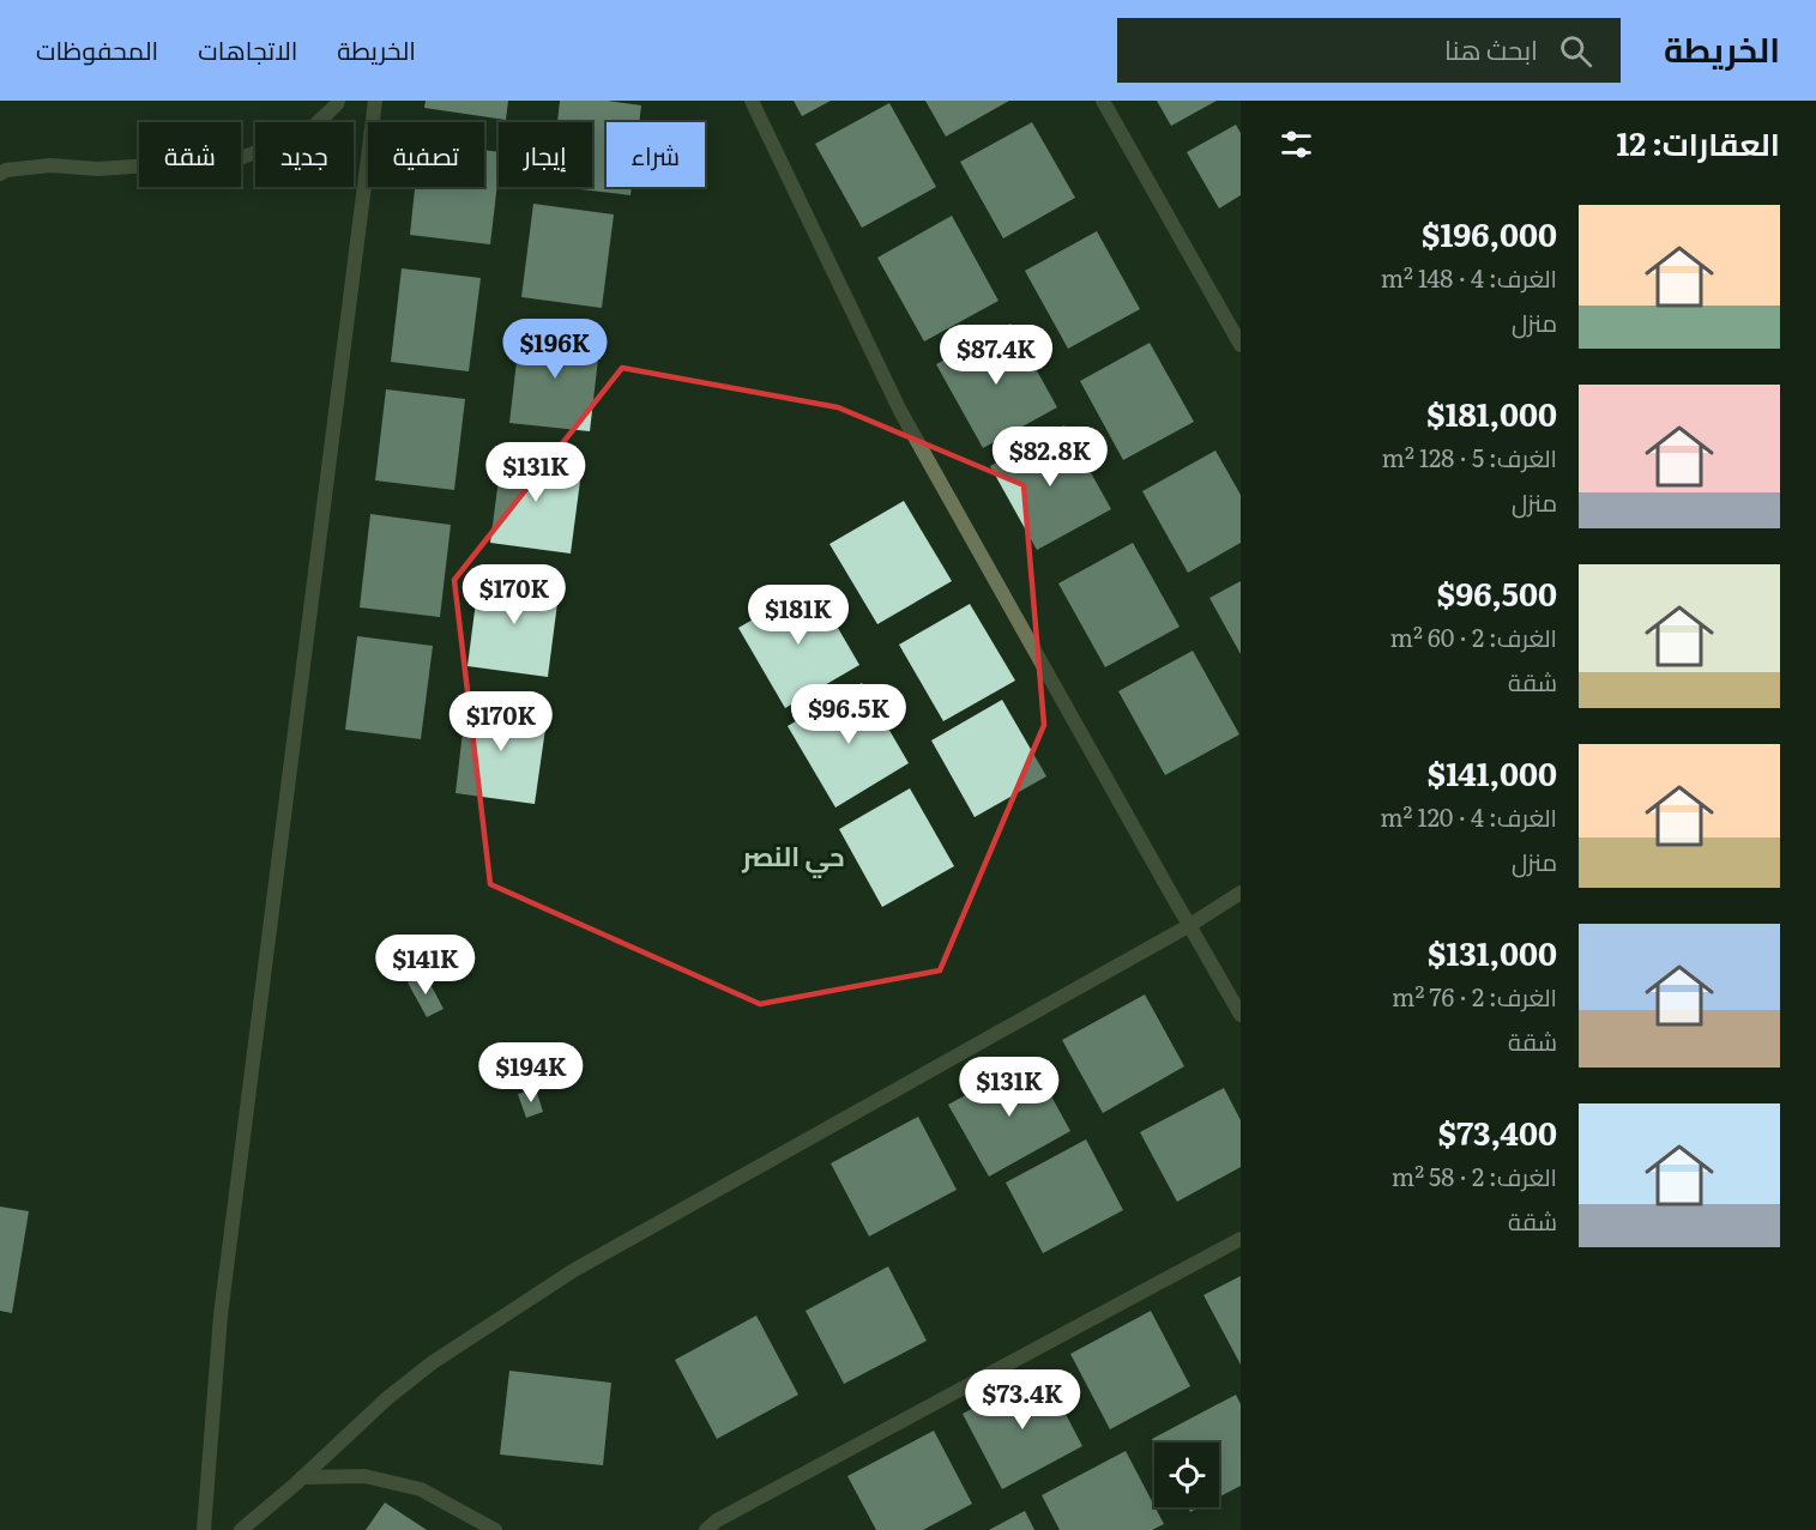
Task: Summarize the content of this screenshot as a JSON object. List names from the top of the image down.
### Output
{
  "districts": ["حي النصر"],
  "page": {
    "header": "الخريطة",
    "search": "ابحث هنا",
    "nav": ["الخريطة", "الاتجاهات", "المحفوظات"],
    "heading": "العقارات: 12",
    "chip": [
      "شراء",
      "إيجار",
      "تصفية",
      "جديد",
      "شقة"
    ],
    "list": [
      {
        "name": "$196,000",
        "note": "الغرف: 4 · 148 m² · منزل"
      },
      {
        "name": "$181,000",
        "note": "الغرف: 5 · 128 m² · منزل"
      },
      {
        "name": "$96,500",
        "note": "الغرف: 2 · 60 m² · شقة"
      },
      {
        "name": "$141,000",
        "note": "الغرف: 4 · 120 m² · منزل"
      },
      {
        "name": "$131,000",
        "note": "الغرف: 2 · 76 m² · شقة"
      },
      {
        "name": "$73,400",
        "note": "الغرف: 2 · 58 m² · شقة"
      }
    ],
    "price": [
      "$196K",
      "$87.4K",
      "$82.8K",
      "$131K",
      "$170K",
      "$181K",
      "$96.5K",
      "$170K",
      "$141K",
      "$194K",
      "$131K",
      "$73.4K"
    ]
  }
}
